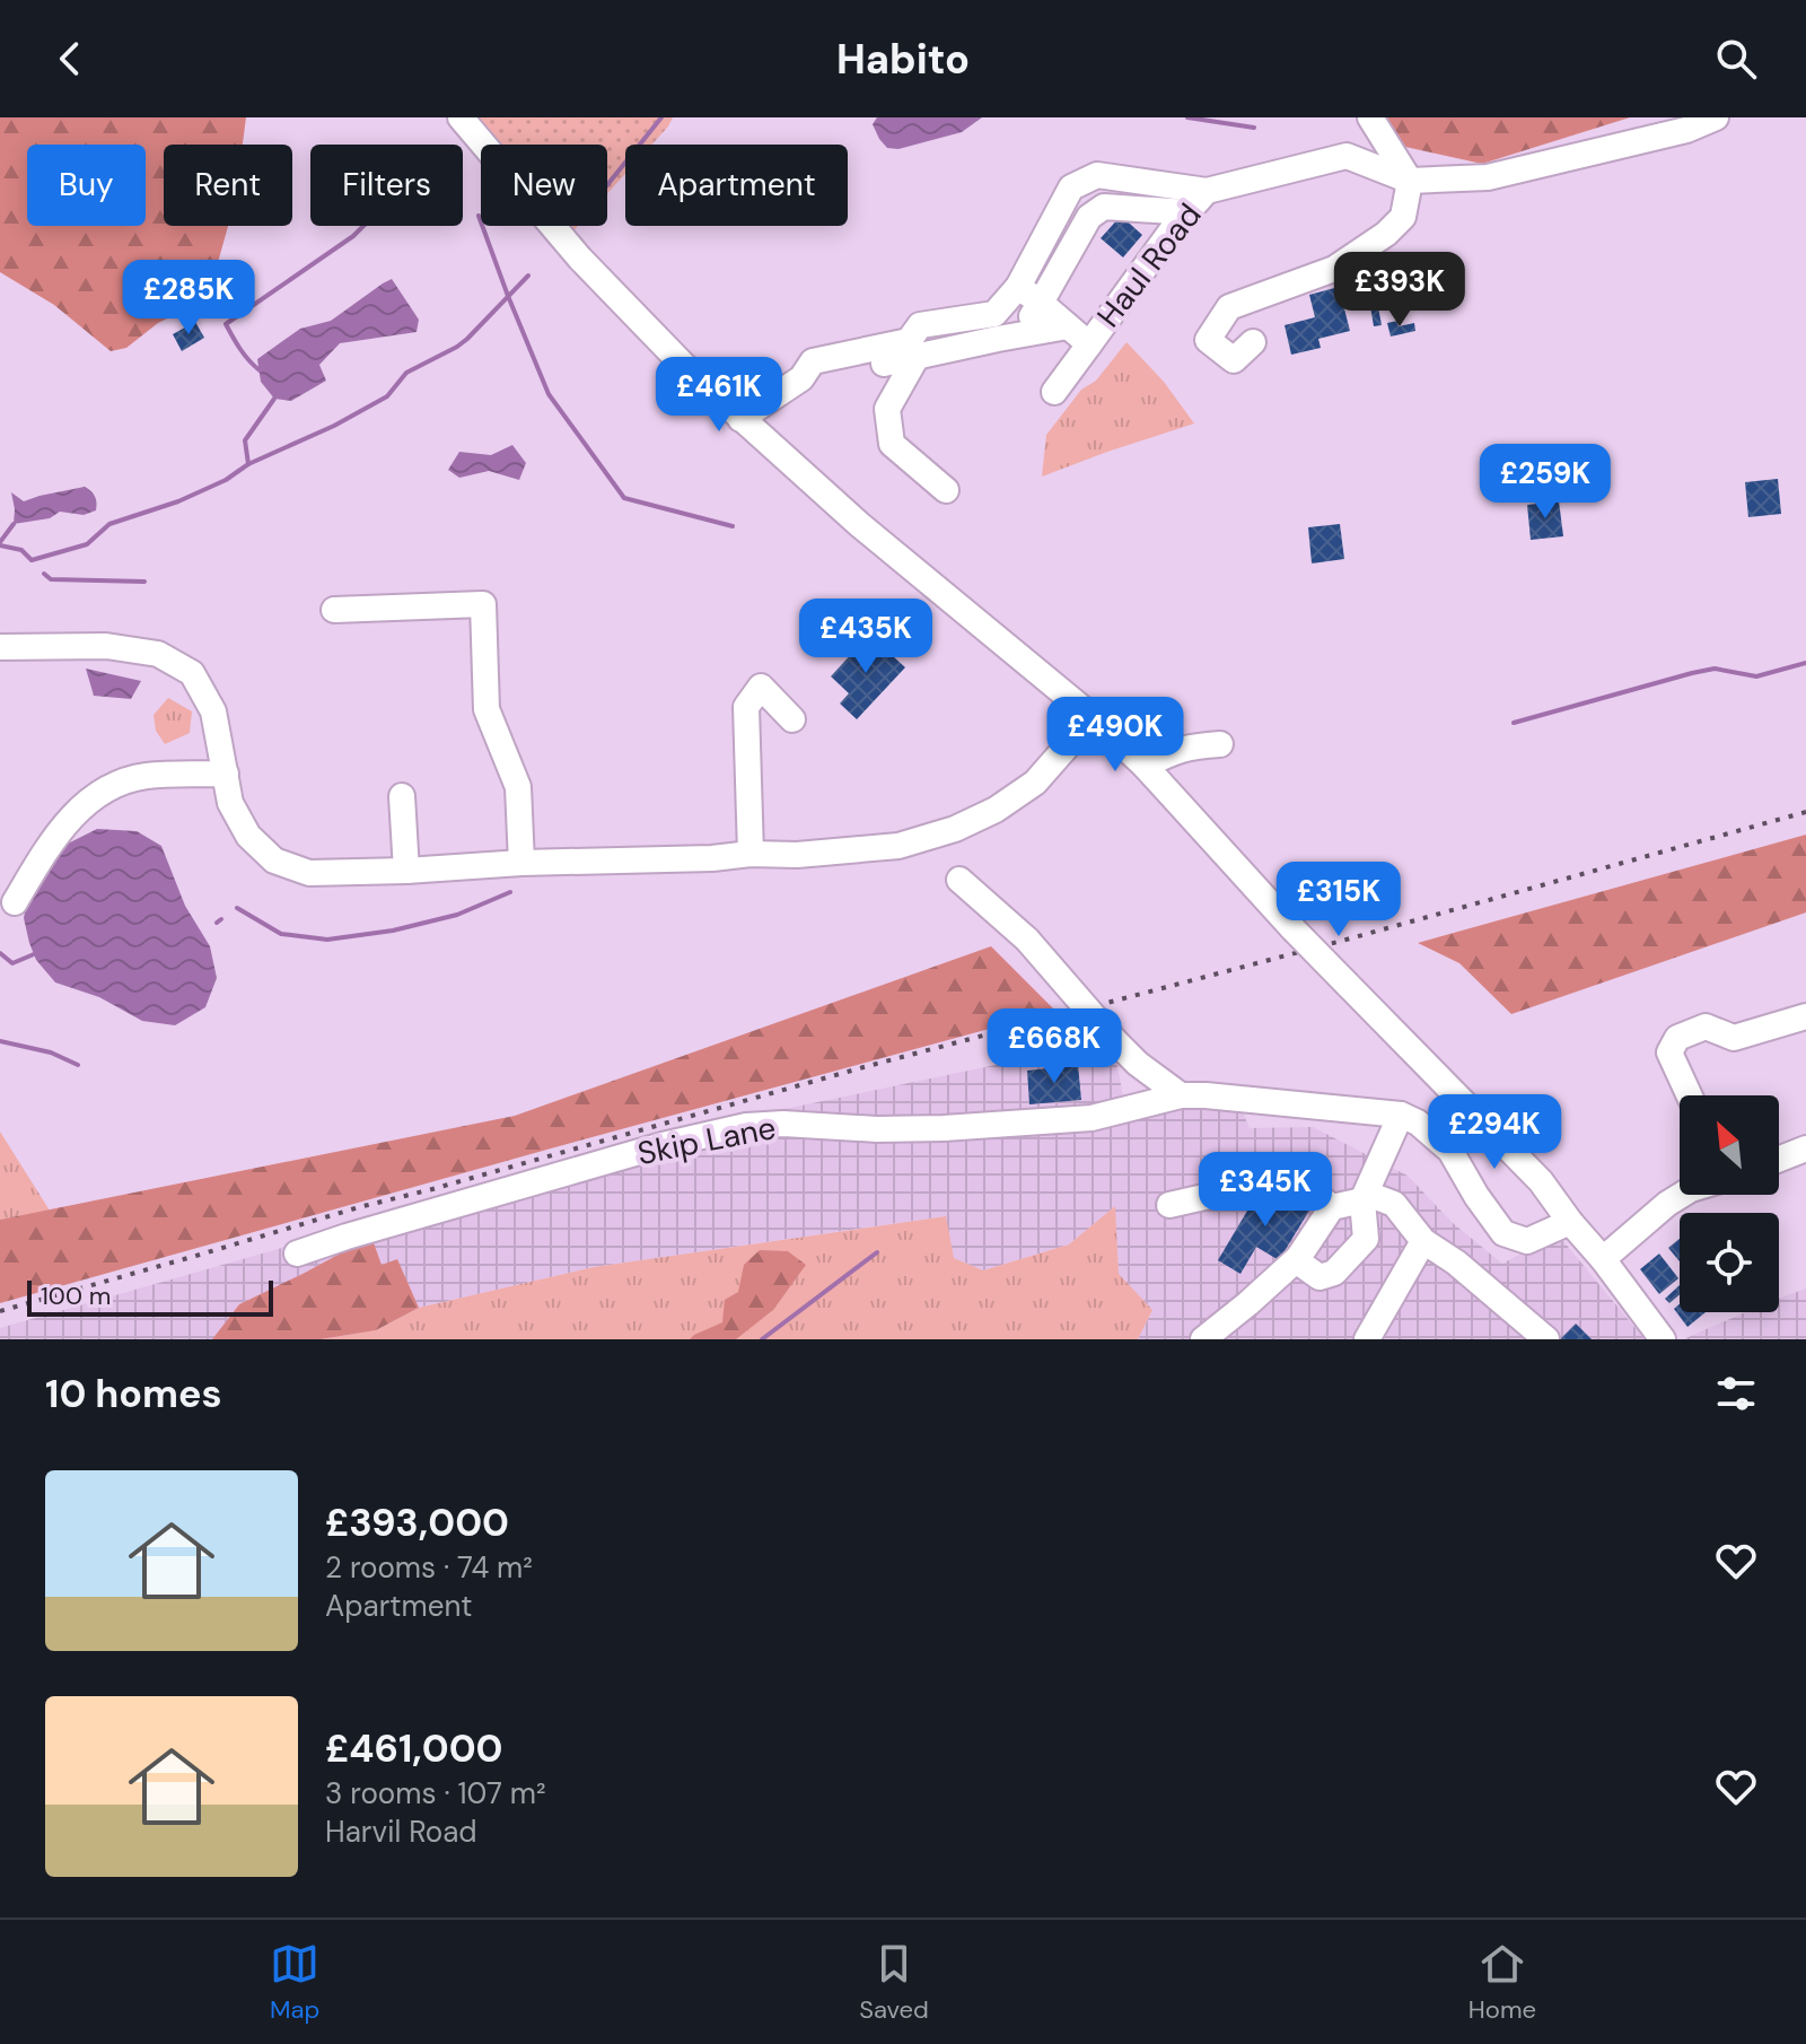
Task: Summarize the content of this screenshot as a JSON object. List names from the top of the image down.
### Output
{
  "streets": {
    "street": ["Haul Road", "Skip Lane"]
  },
  "scale_bar": "100 m",
  "north": "top left",
  "page": {
    "header": "Habito",
    "chip": [
      "Buy",
      "Rent",
      "Filters",
      "New",
      "Apartment"
    ],
    "price": [
      "£393K",
      "£285K",
      "£461K",
      "£259K",
      "£435K",
      "£490K",
      "£315K",
      "£668K",
      "£294K",
      "£345K"
    ],
    "scale": "100 m",
    "heading": "10 homes",
    "list": [
      {
        "name": "£393,000",
        "note": "2 rooms · 74 m² · Apartment"
      },
      {
        "name": "£461,000",
        "note": "3 rooms · 107 m² · Harvil Road"
      }
    ],
    "tabs": ["Map", "Saved", "Home"]
  }
}
